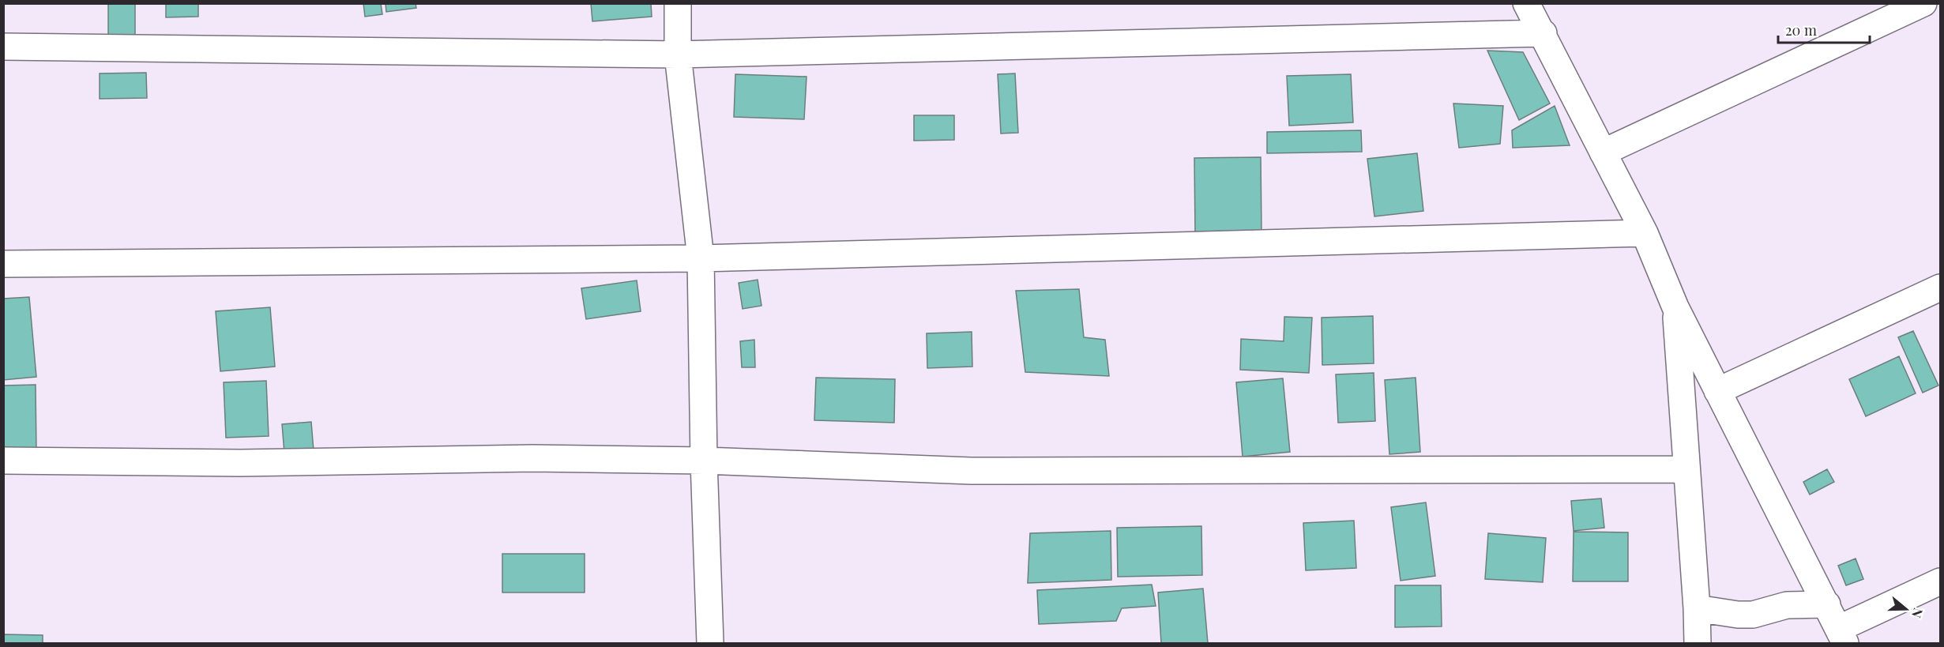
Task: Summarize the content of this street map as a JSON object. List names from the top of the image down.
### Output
{
  "scale_bar": "20 m",
  "north": "right"
}
